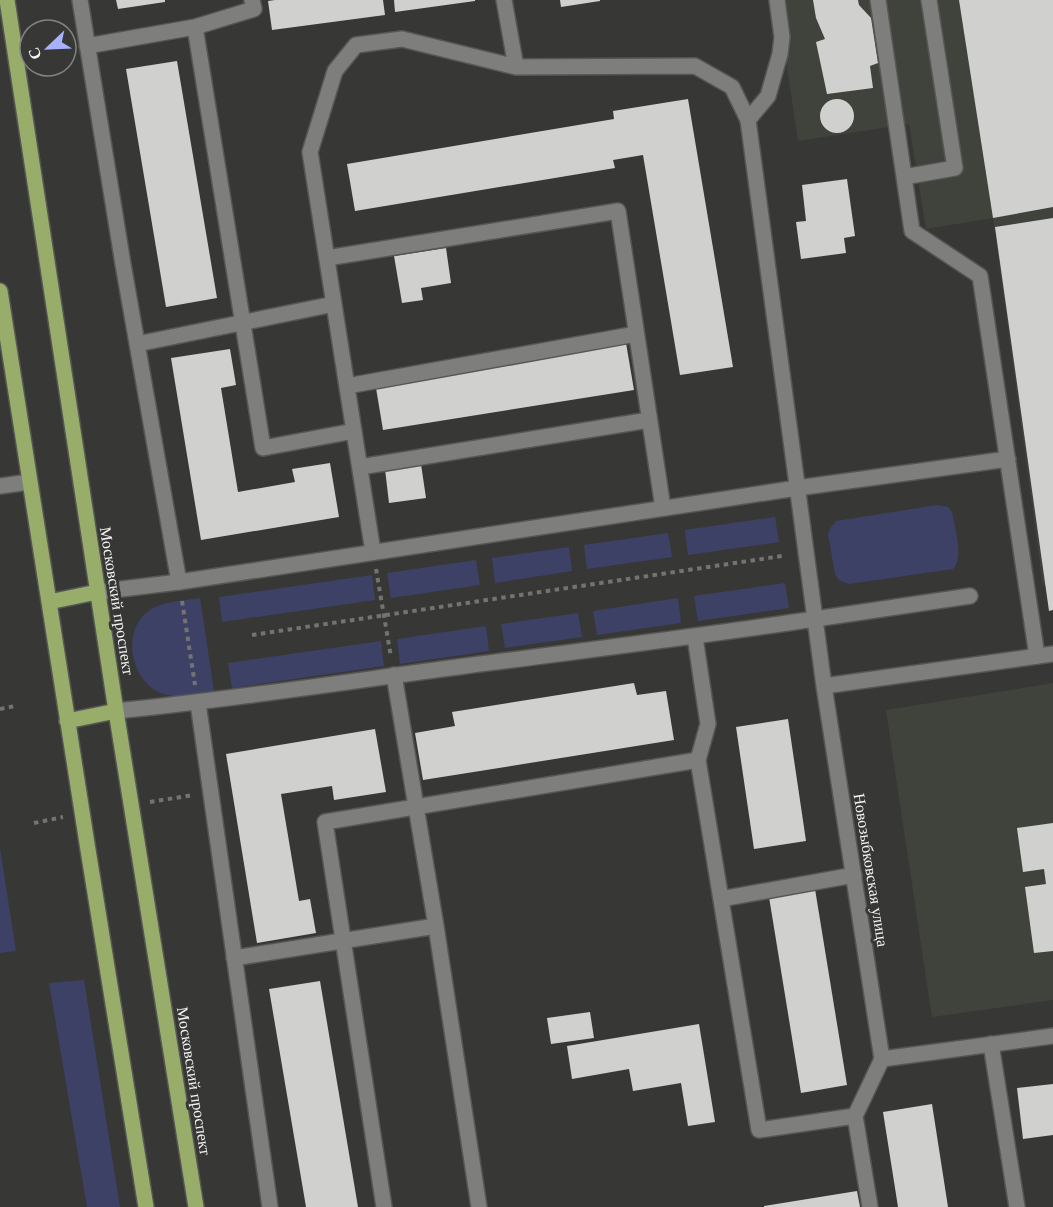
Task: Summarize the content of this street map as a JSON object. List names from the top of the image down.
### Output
{
  "streets": {
    "main road": ["Московский проспект"],
    "street": ["Новозыбковская улица"]
  },
  "north": "bottom left"
}
